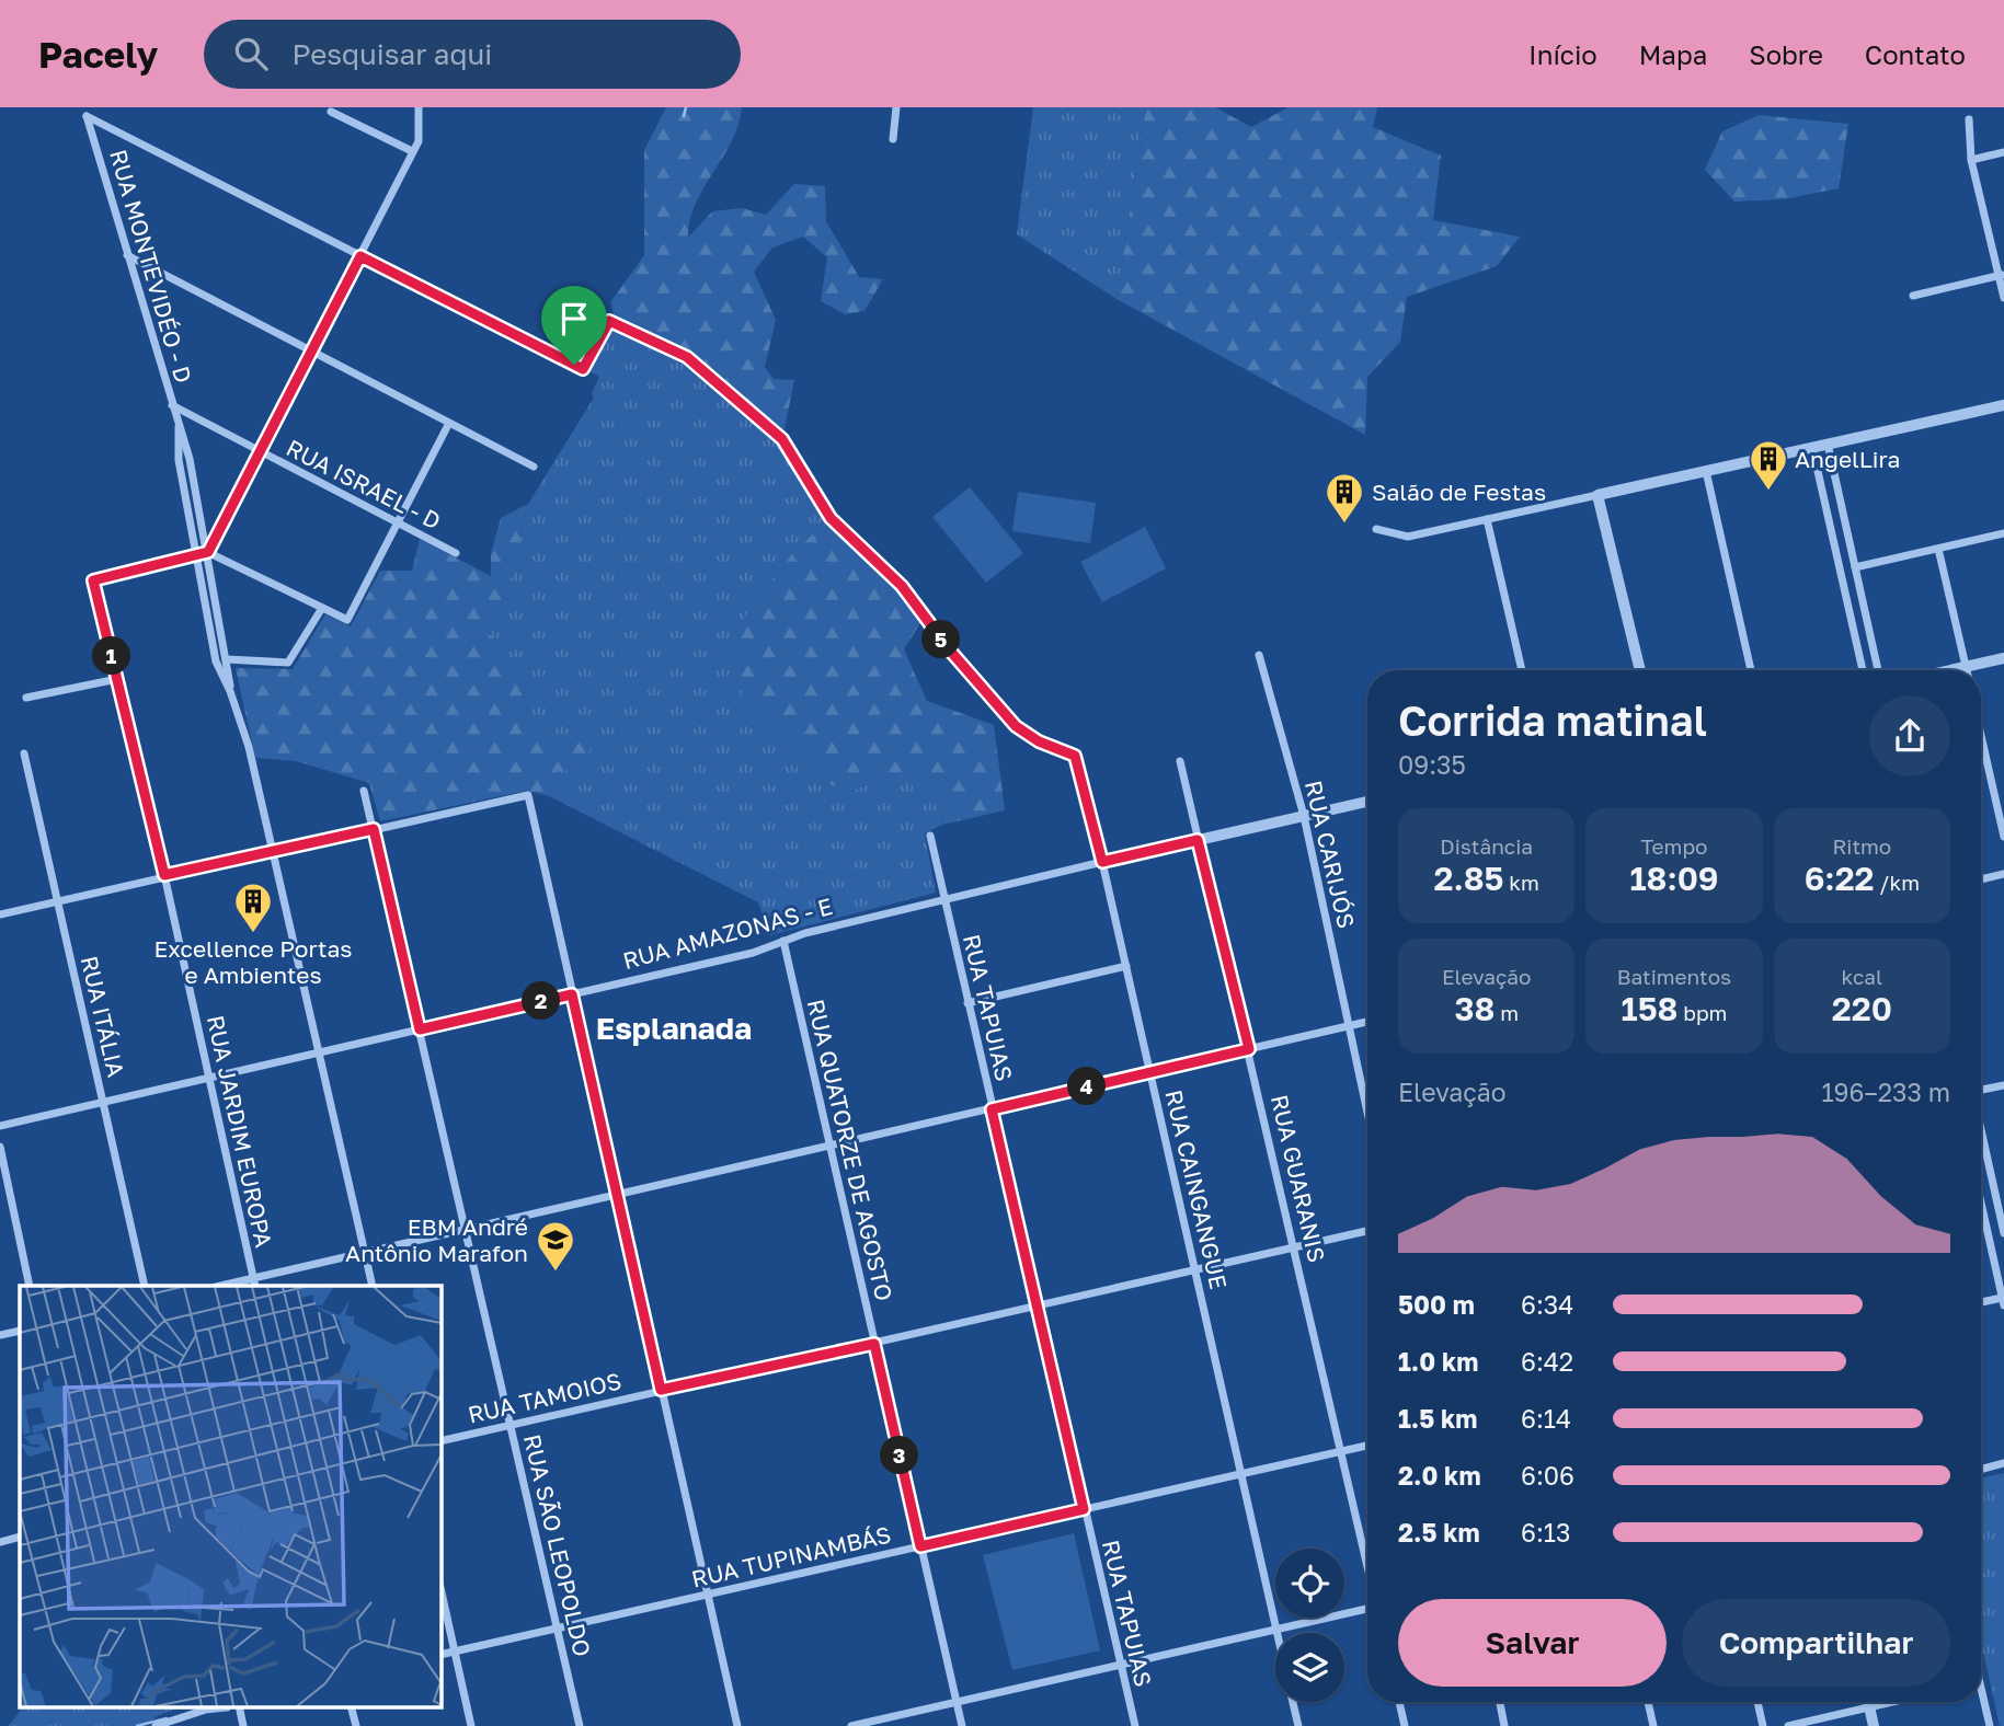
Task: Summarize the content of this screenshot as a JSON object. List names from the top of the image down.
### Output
{
  "streets": {
    "street": [
      "RUA MONTEVIDÉO - D",
      "RUA ISRAEL - D",
      "RUA CARIJÓS",
      "RUA AMAZONAS - E",
      "RUA TAPUIAS",
      "RUA ITÁLIA",
      "RUA JARDIM EUROPA",
      "RUA QUATORZE DE AGOSTO",
      "RUA GUARANIS",
      "RUA CAINGANGUE",
      "RUA TAMOIOS",
      "RUA SÃO LEOPOLDO",
      "RUA TUPINAMBÁS"
    ]
  },
  "crossings": [
    ["RUA MONTEVIDÉO - D", "RUA ISRAEL - D"],
    ["RUA MONTEVIDÉO - D", "RUA AMAZONAS - E"],
    ["RUA MONTEVIDÉO - D", "RUA JARDIM EUROPA"],
    ["RUA MONTEVIDÉO - D", "RUA CAINGANGUE"],
    ["RUA CARIJÓS", "RUA AMAZONAS - E"],
    ["RUA AMAZONAS - E", "RUA TAPUIAS"],
    ["RUA AMAZONAS - E", "RUA ITÁLIA"],
    ["RUA AMAZONAS - E", "RUA JARDIM EUROPA"],
    ["RUA AMAZONAS - E", "RUA QUATORZE DE AGOSTO"],
    ["RUA AMAZONAS - E", "RUA GUARANIS"],
    ["RUA AMAZONAS - E", "RUA CAINGANGUE"],
    ["RUA AMAZONAS - E", "RUA SÃO LEOPOLDO"],
    ["RUA TAPUIAS", "RUA TAMOIOS"],
    ["RUA TAPUIAS", "RUA TUPINAMBÁS"],
    ["RUA QUATORZE DE AGOSTO", "RUA TAMOIOS"],
    ["RUA QUATORZE DE AGOSTO", "RUA TUPINAMBÁS"],
    ["RUA GUARANIS", "RUA TAMOIOS"],
    ["RUA GUARANIS", "RUA TUPINAMBÁS"],
    ["RUA CAINGANGUE", "RUA TAMOIOS"],
    ["RUA CAINGANGUE", "RUA TUPINAMBÁS"],
    ["RUA TAMOIOS", "RUA SÃO LEOPOLDO"],
    ["RUA SÃO LEOPOLDO", "RUA TUPINAMBÁS"]
  ],
  "districts": ["Esplanada"],
  "places": {
    "building": ["AngelLira", "Salão de Festas", "Excellence Portas e Ambientes"],
    "school or university": ["EBM André Antônio Marafon"]
  },
  "page": {
    "header": "Pacely",
    "search": "Pesquisar aqui",
    "nav": [
      "Início",
      "Mapa",
      "Sobre",
      "Contato"
    ],
    "pins": [
      "5",
      "1",
      "2",
      "4",
      "3"
    ],
    "heading": ["Corrida matinal", "09:35"],
    "stats": [
      ["Distância", "2.85 km"],
      ["Tempo", "18:09"],
      ["Ritmo", "6:22 /km"],
      ["Elevação", "38 m"],
      ["Batimentos", "158 bpm"],
      ["kcal", "220"]
    ],
    "chart": ["Elevação", "196–233 m"],
    "list": [
      {
        "name": "500 m",
        "note": "6:34"
      },
      {
        "name": "1.0 km",
        "note": "6:42"
      },
      {
        "name": "1.5 km",
        "note": "6:14"
      },
      {
        "name": "2.0 km",
        "note": "6:06"
      },
      {
        "name": "2.5 km",
        "note": "6:13"
      }
    ],
    "buttons": ["Salvar", "Compartilhar"]
  }
}
